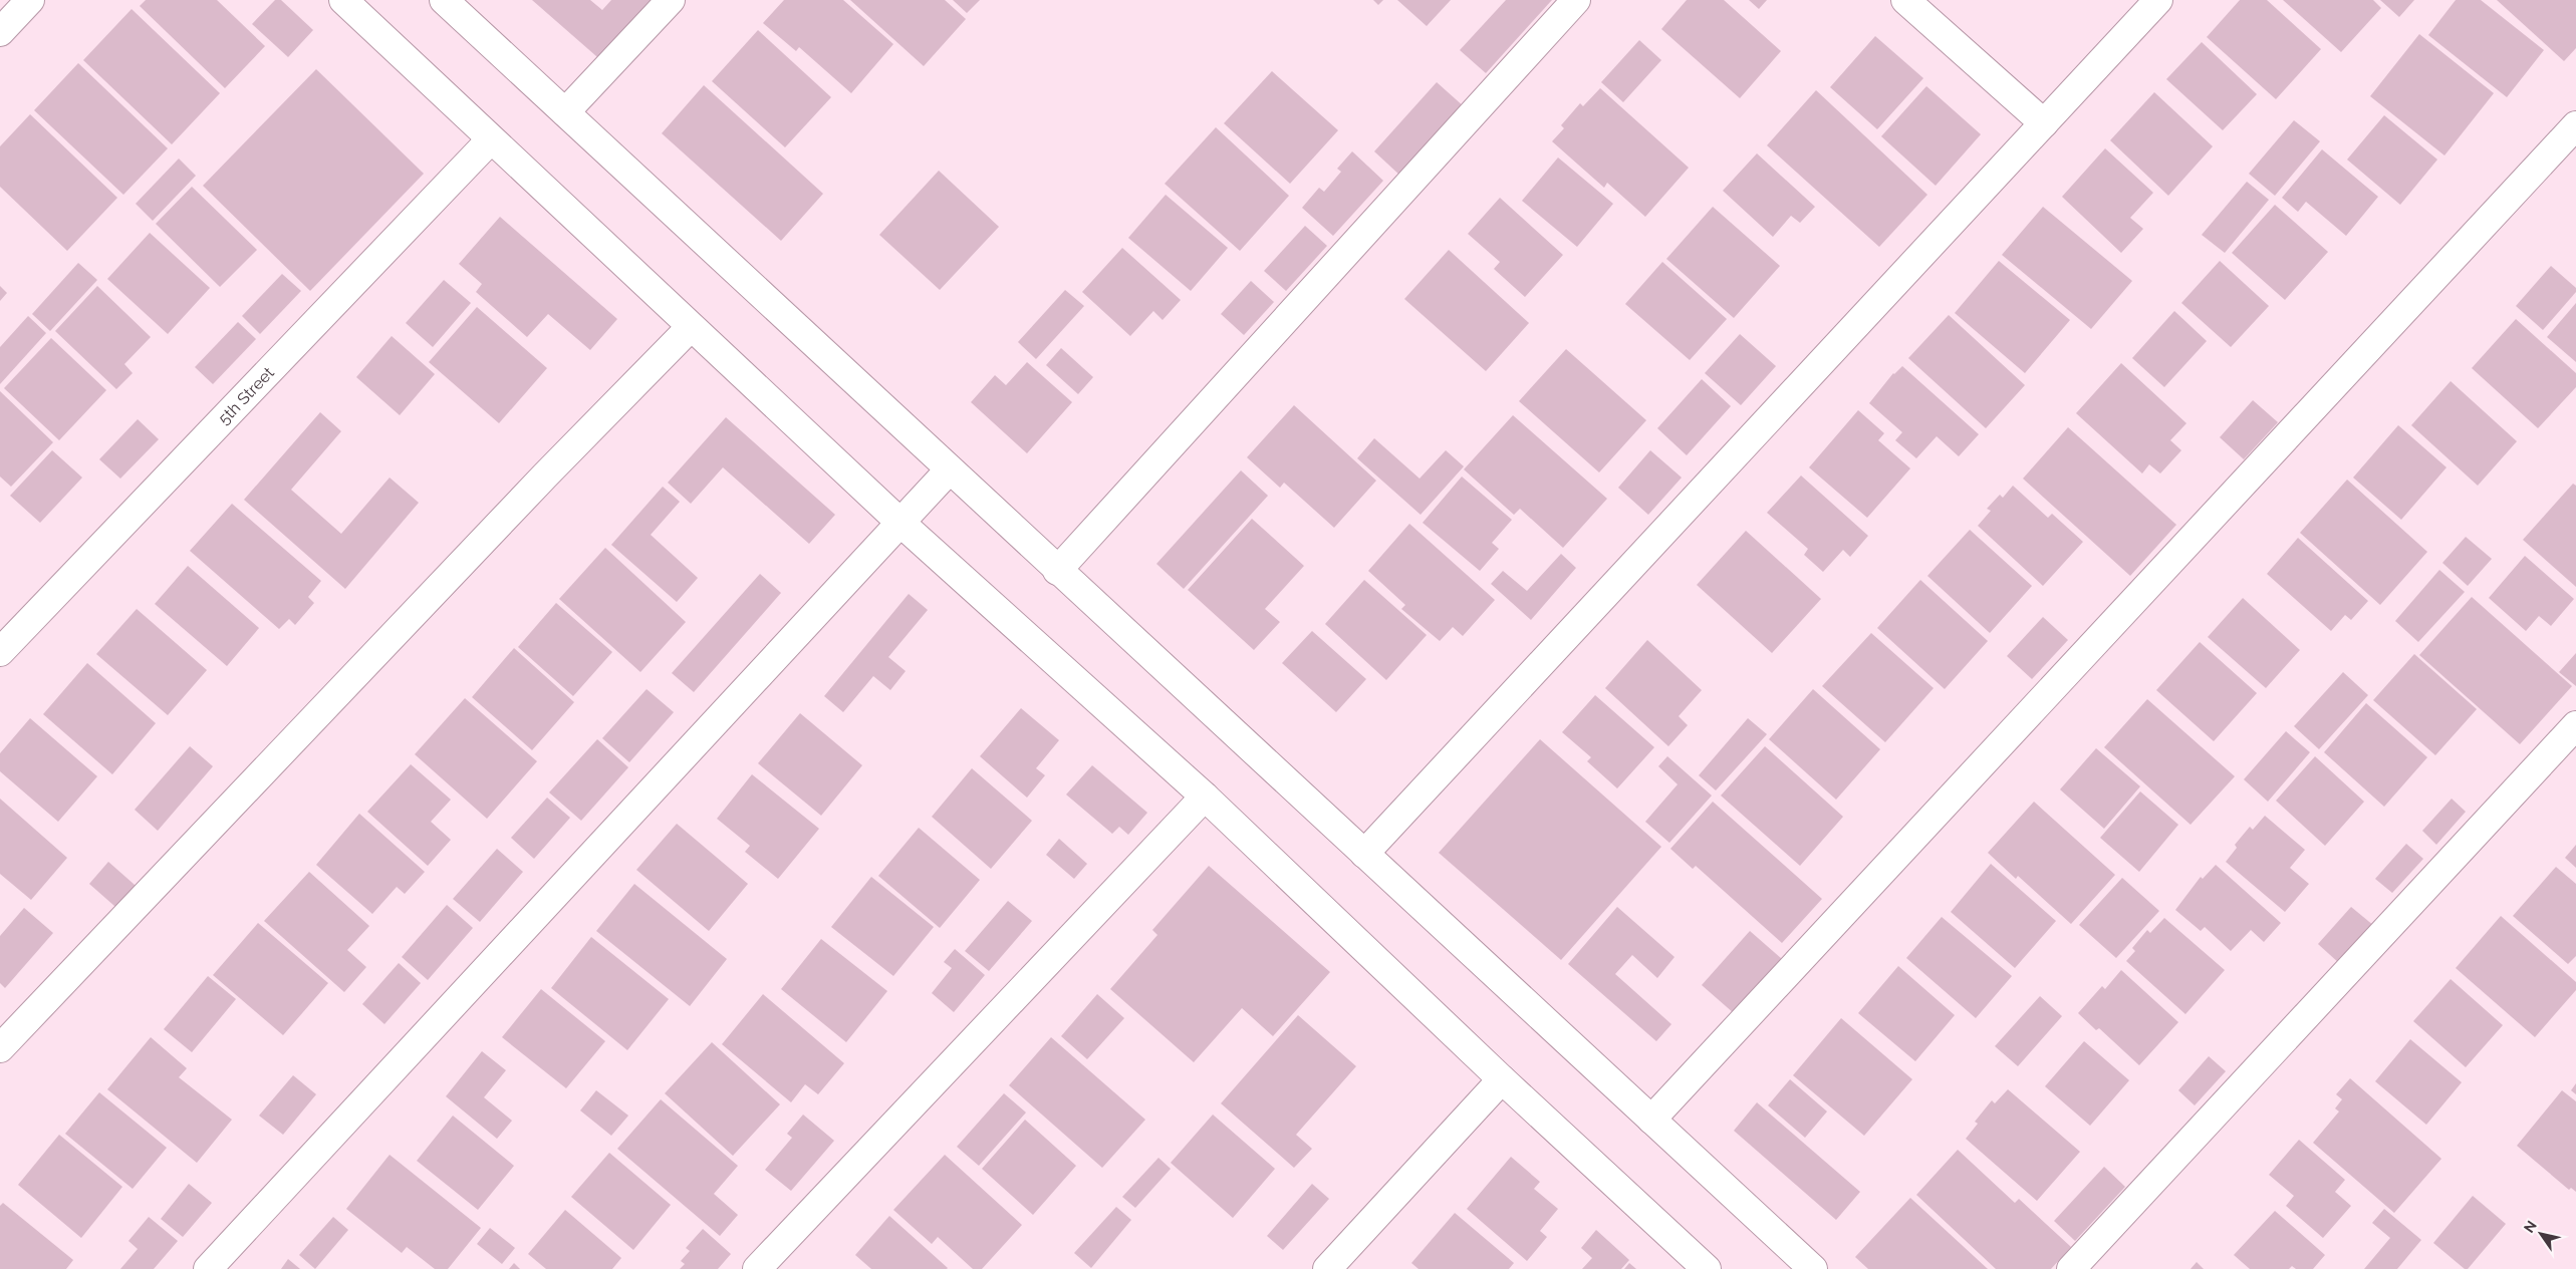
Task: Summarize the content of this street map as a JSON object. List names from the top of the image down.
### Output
{
  "streets": {
    "street": ["5th Street"]
  },
  "north": "top left"
}
